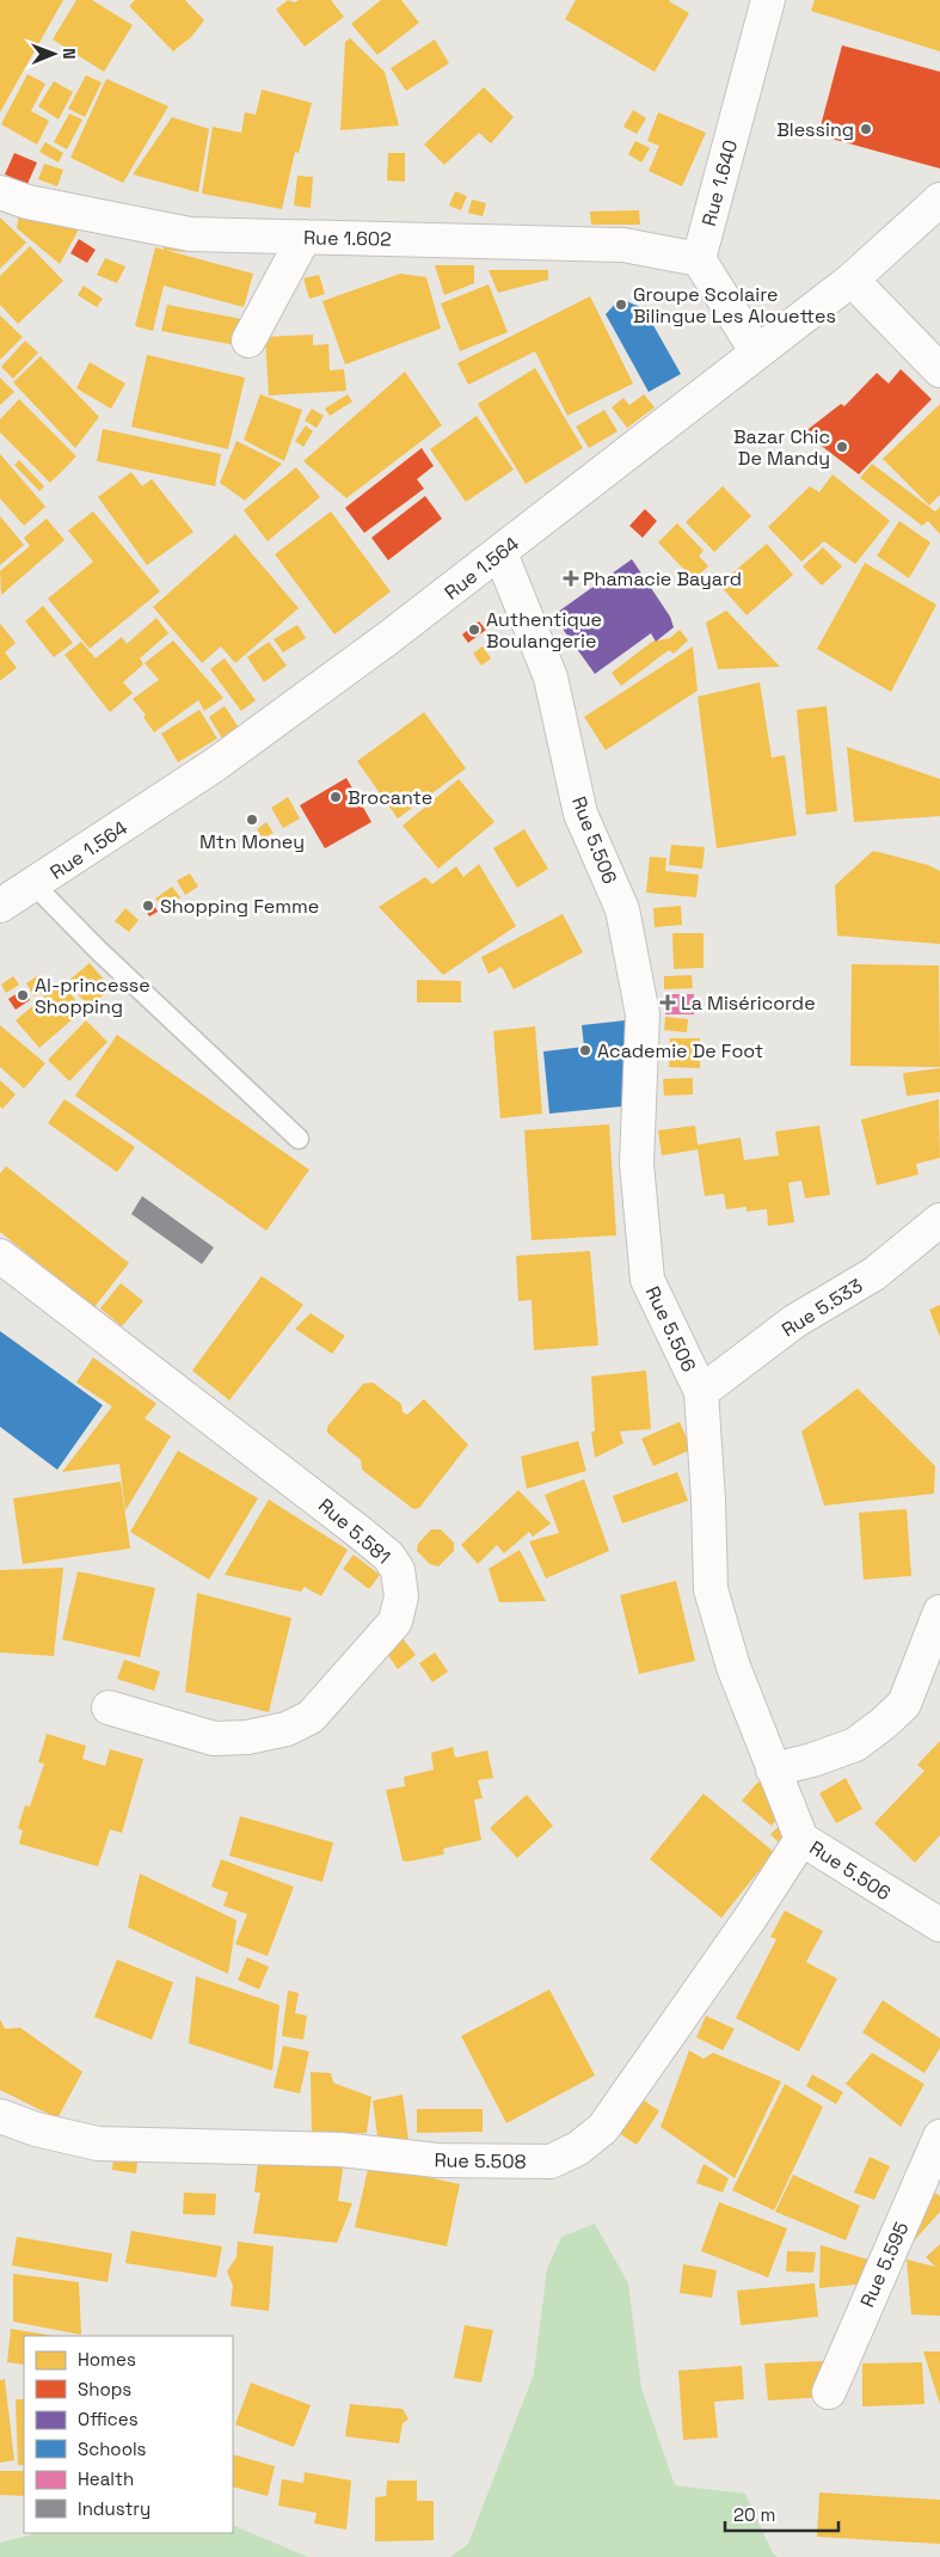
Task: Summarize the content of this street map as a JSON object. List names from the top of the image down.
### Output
{
  "streets": {
    "street": [
      "Rue 1.640",
      "Rue 1.602",
      "Rue 1.564",
      "Rue 5.506",
      "Rue 5.533",
      "Rue 5.581",
      "Rue 5.508",
      "Rue 5.595"
    ]
  },
  "crossings": [
    ["Rue 1.640", "Rue 1.602"],
    ["Rue 1.564", "Rue 5.506"],
    ["Rue 5.506", "Rue 5.533"],
    ["Rue 5.506", "Rue 5.508"]
  ],
  "places": {
    "other": [
      "Blessing",
      "Groupe Scolaire Bilingue Les Alouettes",
      "Bazar Chic De Mandy",
      "Authentique Boulangerie",
      "Brocante",
      "Mtn Money",
      "Shopping Femme",
      "Al-princesse Shopping",
      "Academie De Foot"
    ],
    "health": ["Phamacie Bayard", "La Miséricorde"]
  },
  "legend": [
    "Homes",
    "Shops",
    "Offices",
    "Schools",
    "Health",
    "Industry"
  ],
  "scale_bar": "20 m",
  "north": "right"
}
